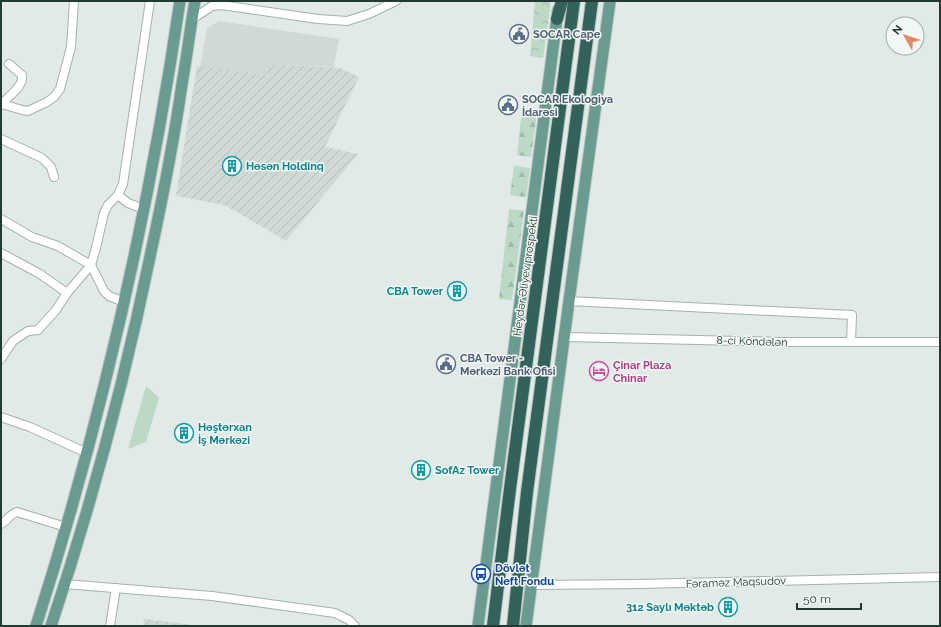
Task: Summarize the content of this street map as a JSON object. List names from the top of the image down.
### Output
{
  "streets": {
    "highway": ["Heydər Əliyev prospekti"],
    "street": ["8-ci Köndələn", "Fəraməz Maqsudov"]
  },
  "places": {
    "public building": ["SOCAR Cape", "SOCAR Ekologiya İdarəsi", "CBA Tower - Mərkəzi Bank Ofisi"],
    "building": [
      "Həsən Holdinq",
      "CBA Tower",
      "Həştərxan İş Mərkəzi",
      "SofAz Tower",
      "312 Saylı Məktəb"
    ],
    "hotel": ["Çinar Plaza Chinar"],
    "bus stop": ["Dövlət Neft Fondu"]
  },
  "scale_bar": "50 m",
  "north": "top left"
}
